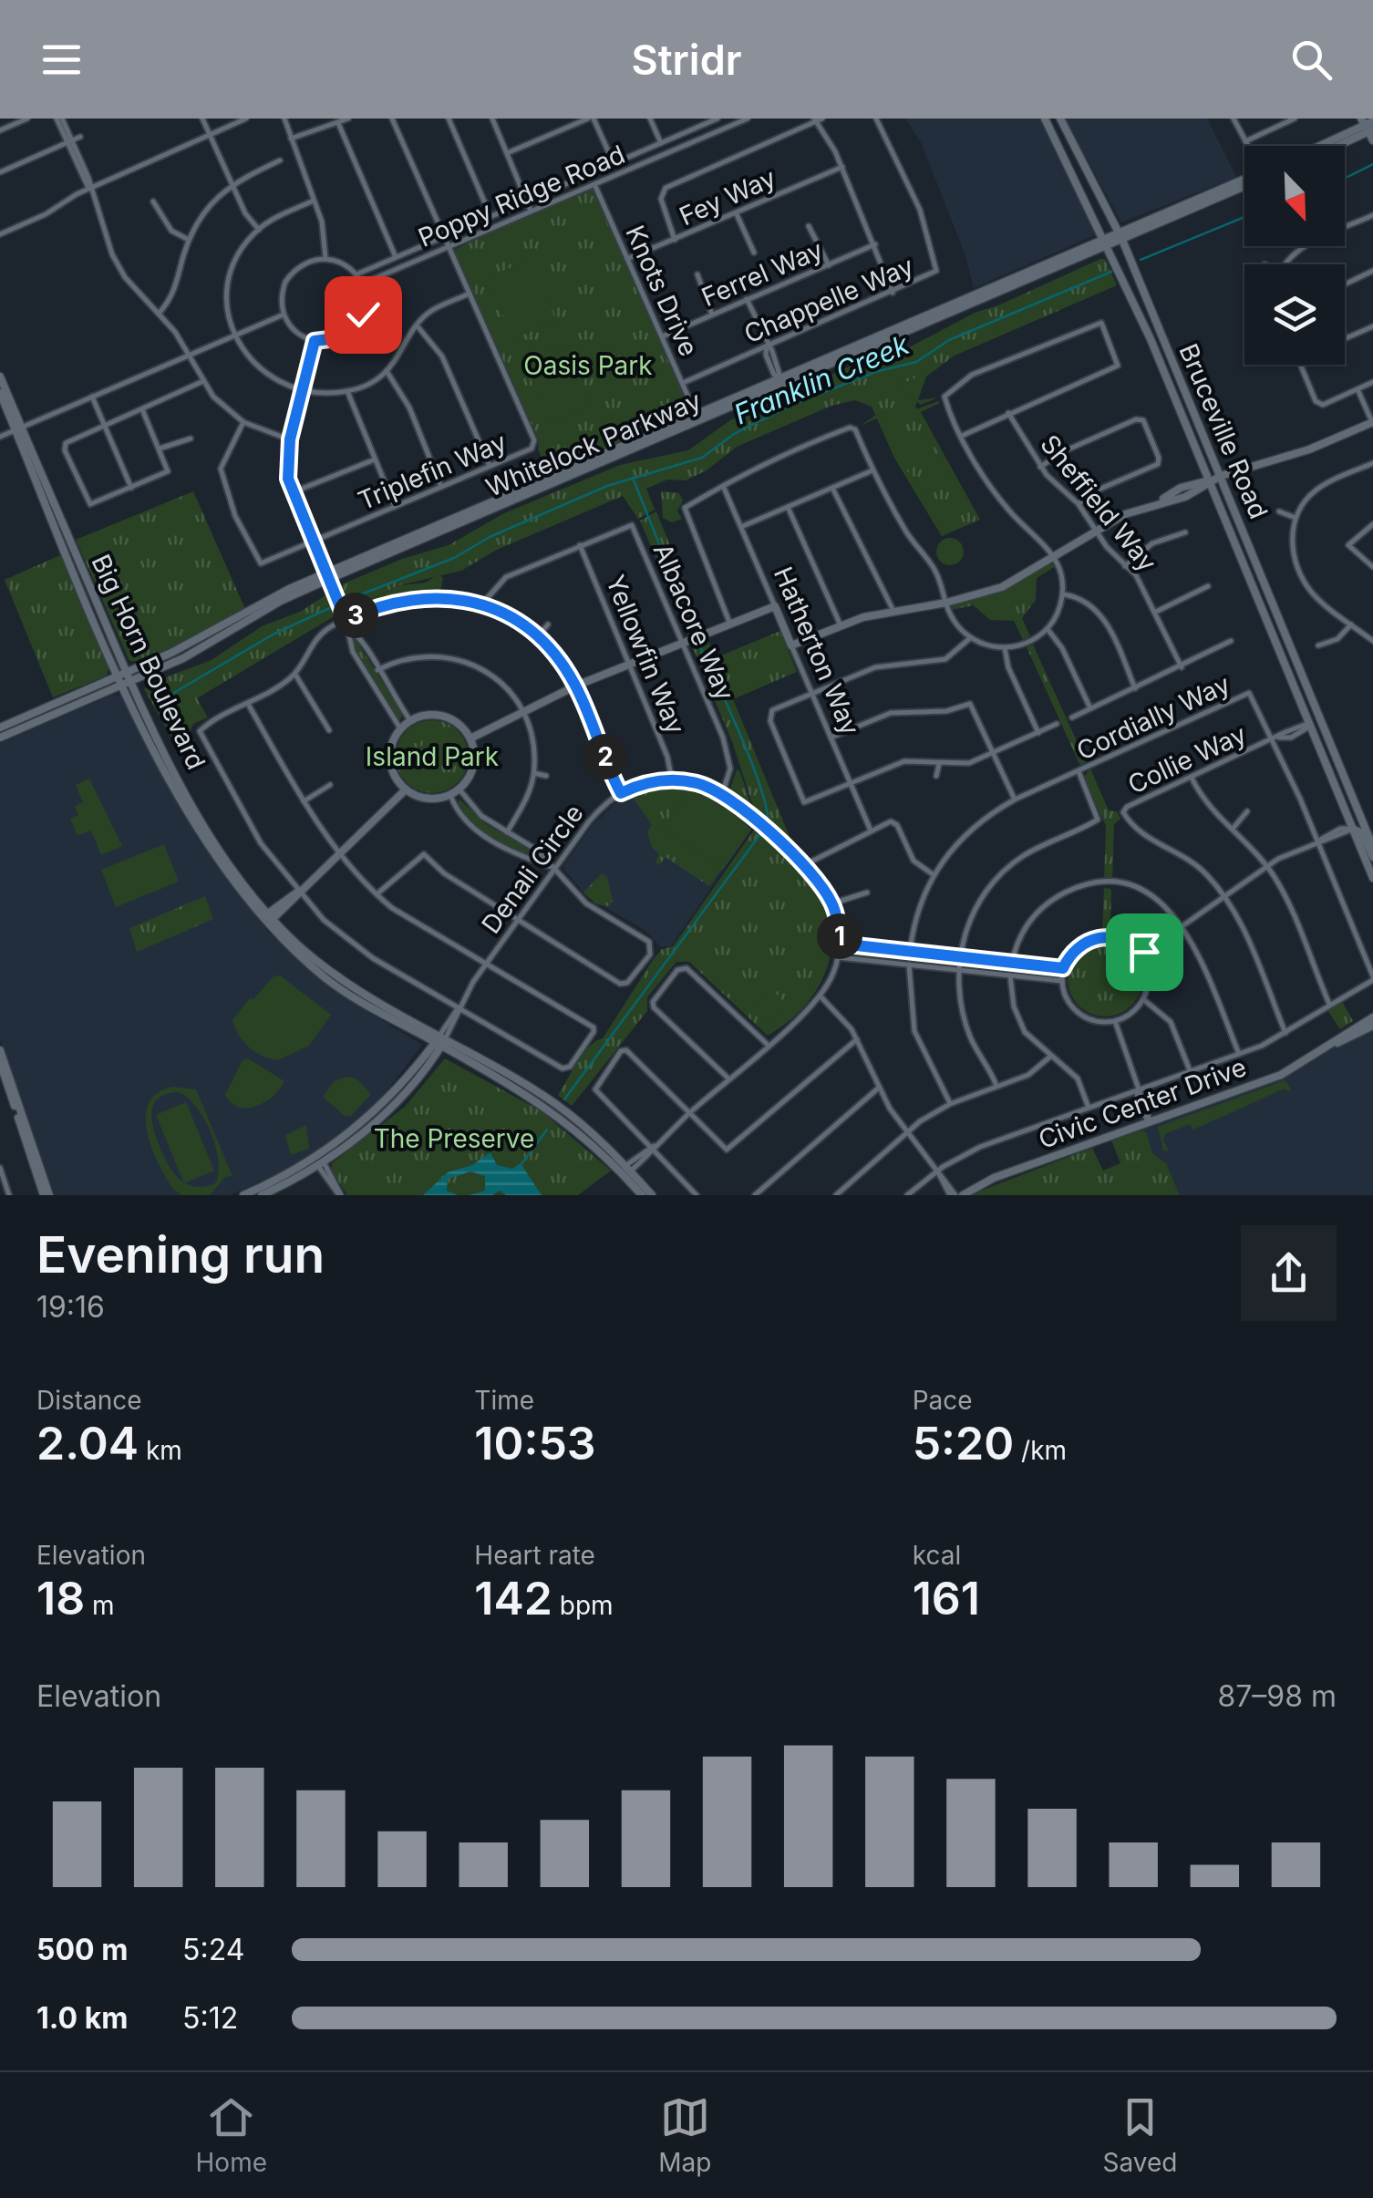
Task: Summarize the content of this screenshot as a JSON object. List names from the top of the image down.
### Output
{
  "streets": {
    "main road": [
      "Bruceville Road",
      "Whitelock Parkway",
      "Hatherton Way",
      "Big Horn Boulevard",
      "Civic Center Drive"
    ],
    "street": [
      "Poppy Ridge Road",
      "Fey Way",
      "Ferrel Way",
      "Knots Drive",
      "Chappelle Way",
      "Triplefin Way",
      "Sheffield Way",
      "Albacore Way",
      "Yellowfin Way",
      "Cordially Way",
      "Collie Way",
      "Denali Circle"
    ]
  },
  "crossings": [
    ["Poppy Ridge Road", "Knots Drive"],
    ["Poppy Ridge Road", "Triplefin Way"],
    ["Fey Way", "Knots Drive"],
    ["Ferrel Way", "Knots Drive"],
    ["Knots Drive", "Chappelle Way"],
    ["Knots Drive", "Whitelock Parkway"],
    ["Bruceville Road", "Whitelock Parkway"],
    ["Bruceville Road", "Collie Way"],
    ["Whitelock Parkway", "Big Horn Boulevard"],
    ["Albacore Way", "Yellowfin Way"],
    ["Albacore Way", "Denali Circle"],
    ["Yellowfin Way", "Denali Circle"],
    ["Big Horn Boulevard", "Denali Circle"],
    ["Cordially Way", "Collie Way"]
  ],
  "water": ["Franklin Creek"],
  "parks": ["Oasis Park", "Island Park", "The Preserve"],
  "north": "bottom right",
  "page": {
    "header": "Stridr",
    "pins": ["3", "2", "1"],
    "heading": ["Evening run", "19:16"],
    "stats": [
      ["Distance", "2.04 km"],
      ["Time", "10:53"],
      ["Pace", "5:20 /km"],
      ["Elevation", "18 m"],
      ["Heart rate", "142 bpm"],
      ["kcal", "161"]
    ],
    "chart": ["Elevation", "87–98 m"],
    "list": [
      {
        "name": "500 m",
        "note": "5:24"
      },
      {
        "name": "1.0 km",
        "note": "5:12"
      }
    ],
    "tabs": ["Home", "Map", "Saved"]
  }
}
